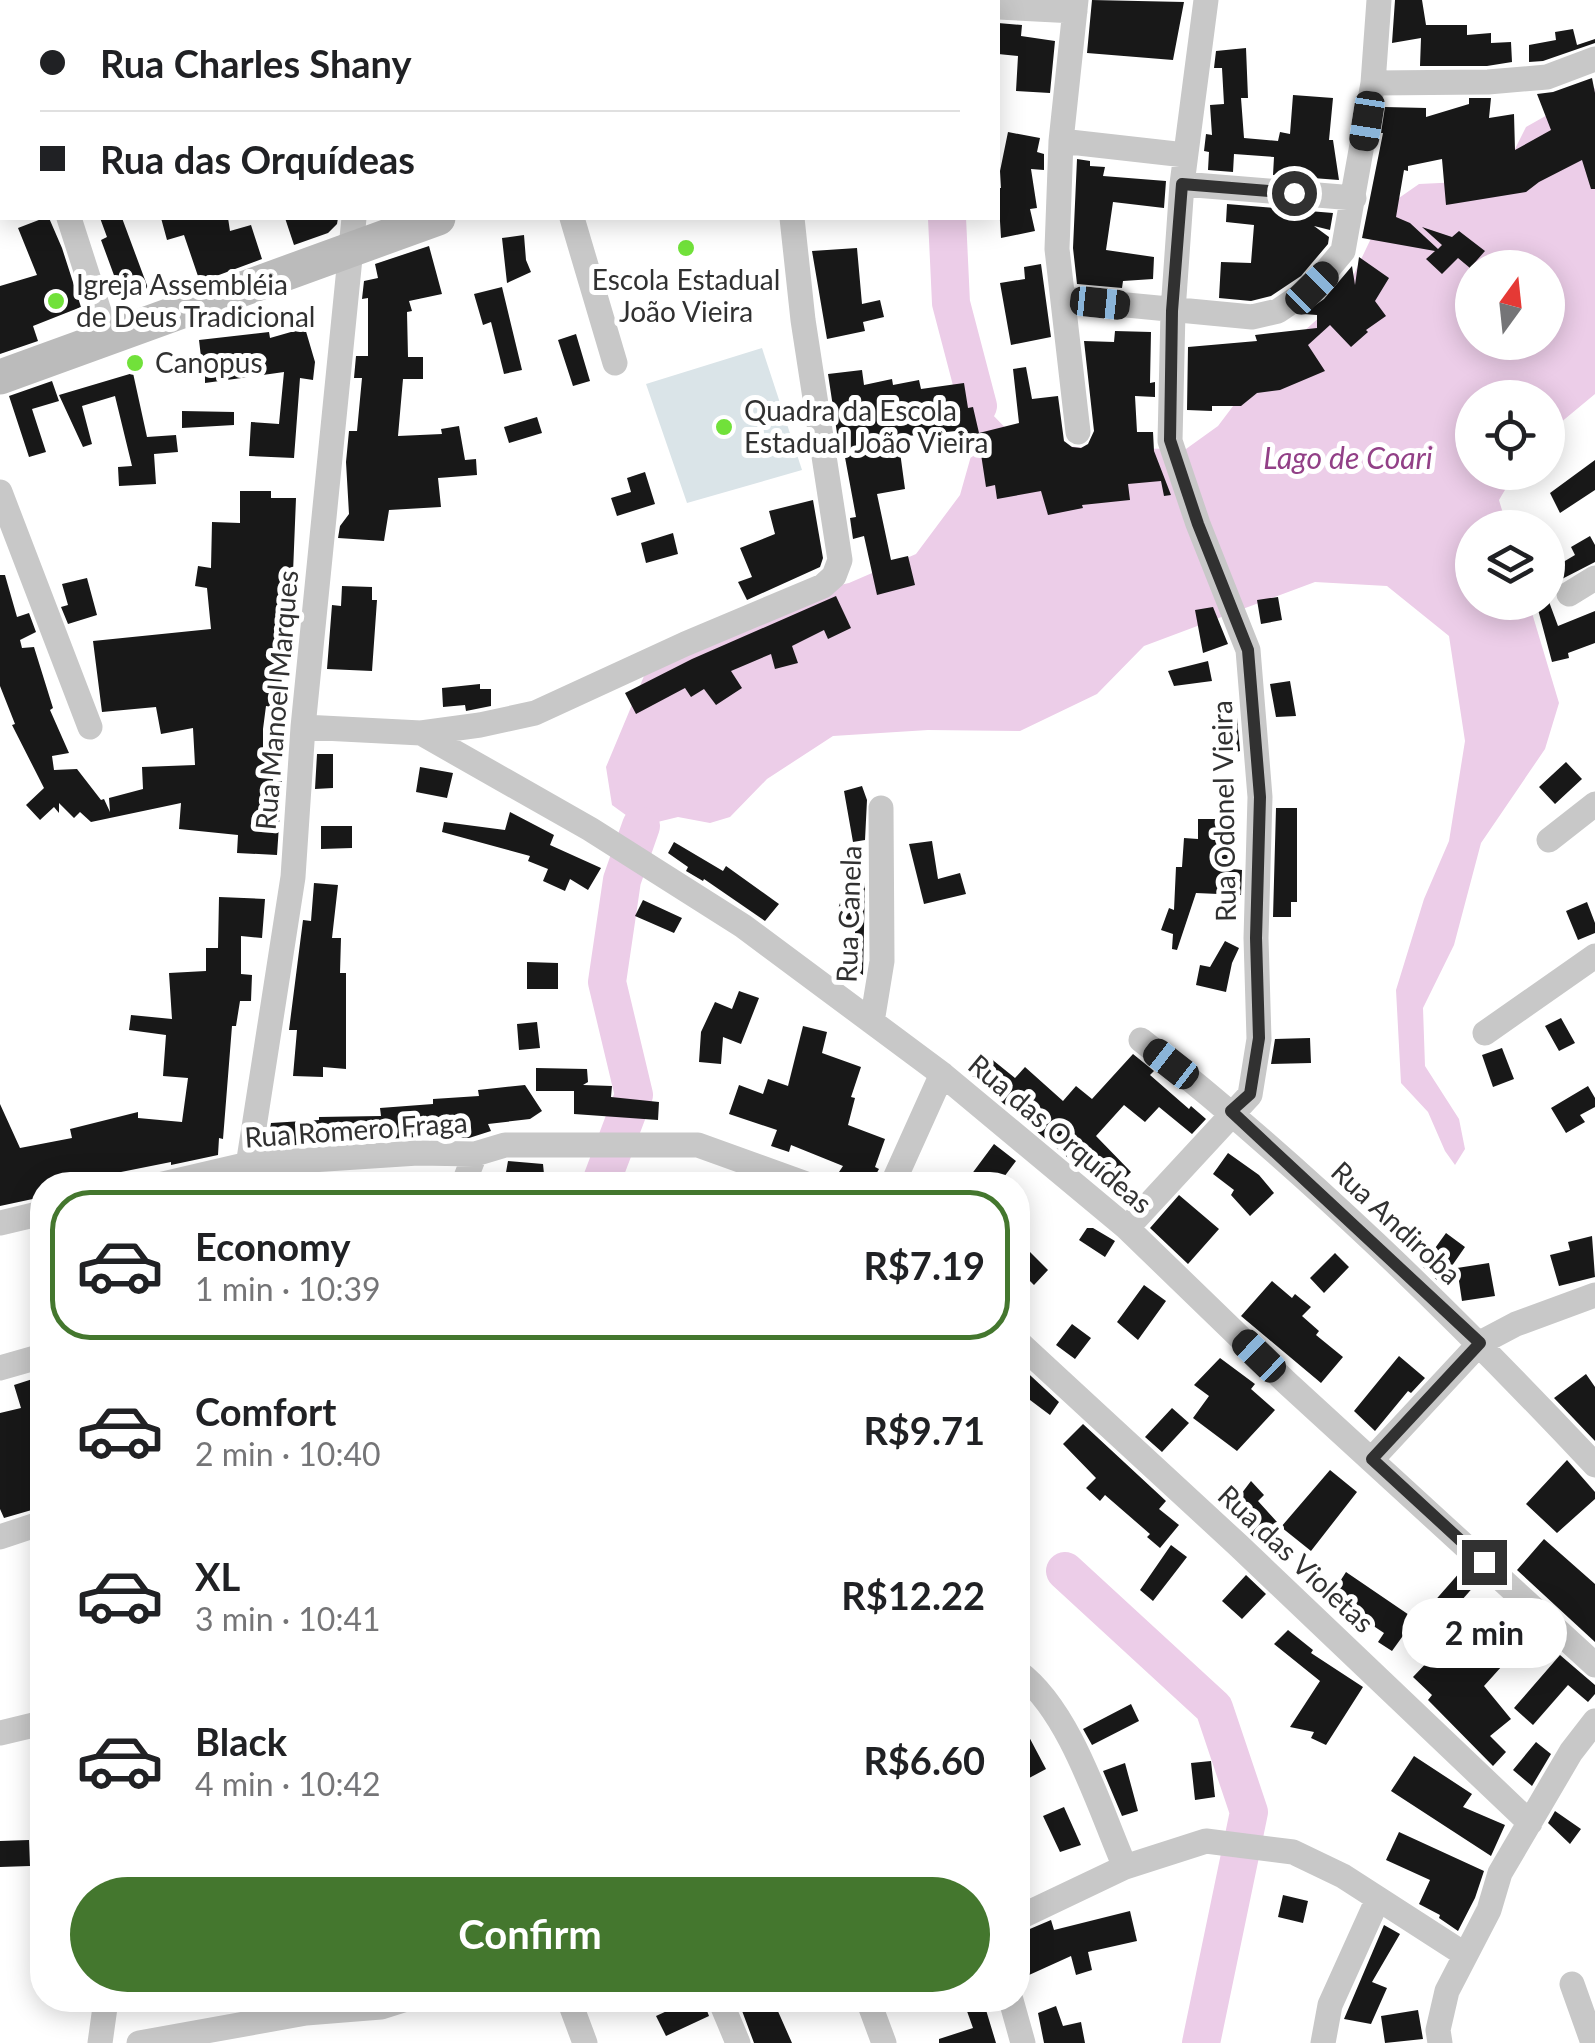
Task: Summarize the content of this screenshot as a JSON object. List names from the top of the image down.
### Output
{
  "streets": {
    "street": [
      "Rua Manoel Marques",
      "Rua Odonel Vieira",
      "Rua Canela",
      "Rua Romero Fraga",
      "Rua das Orquídeas",
      "Rua Andiroba",
      "Rua das Violetas"
    ]
  },
  "crossings": [
    ["Rua Odonel Vieira", "Rua das Orquídeas"],
    ["Rua Odonel Vieira", "Rua Andiroba"],
    ["Rua Canela", "Rua das Orquídeas"]
  ],
  "water": ["Lago de Coari"],
  "places": [
    "Escola Estadual João Vieira",
    "Igreja Assembléia de Deus Tradicional",
    "Canopus",
    "Quadra da Escola Estadual João Vieira"
  ],
  "north": "top",
  "page": {
    "banner": ["Rua Charles Shany", "Rua das Orquídeas"],
    "list": [
      {
        "name": "Economy",
        "note": "1 min · 10:39",
        "value": "R$7.19"
      },
      {
        "name": "Comfort",
        "note": "2 min · 10:40",
        "value": "R$9.71"
      },
      {
        "name": "XL",
        "note": "3 min · 10:41",
        "value": "R$12.22"
      },
      {
        "name": "Black",
        "note": "4 min · 10:42",
        "value": "R$6.60"
      }
    ],
    "bubble": "2 min",
    "buttons": "Confirm"
  }
}
